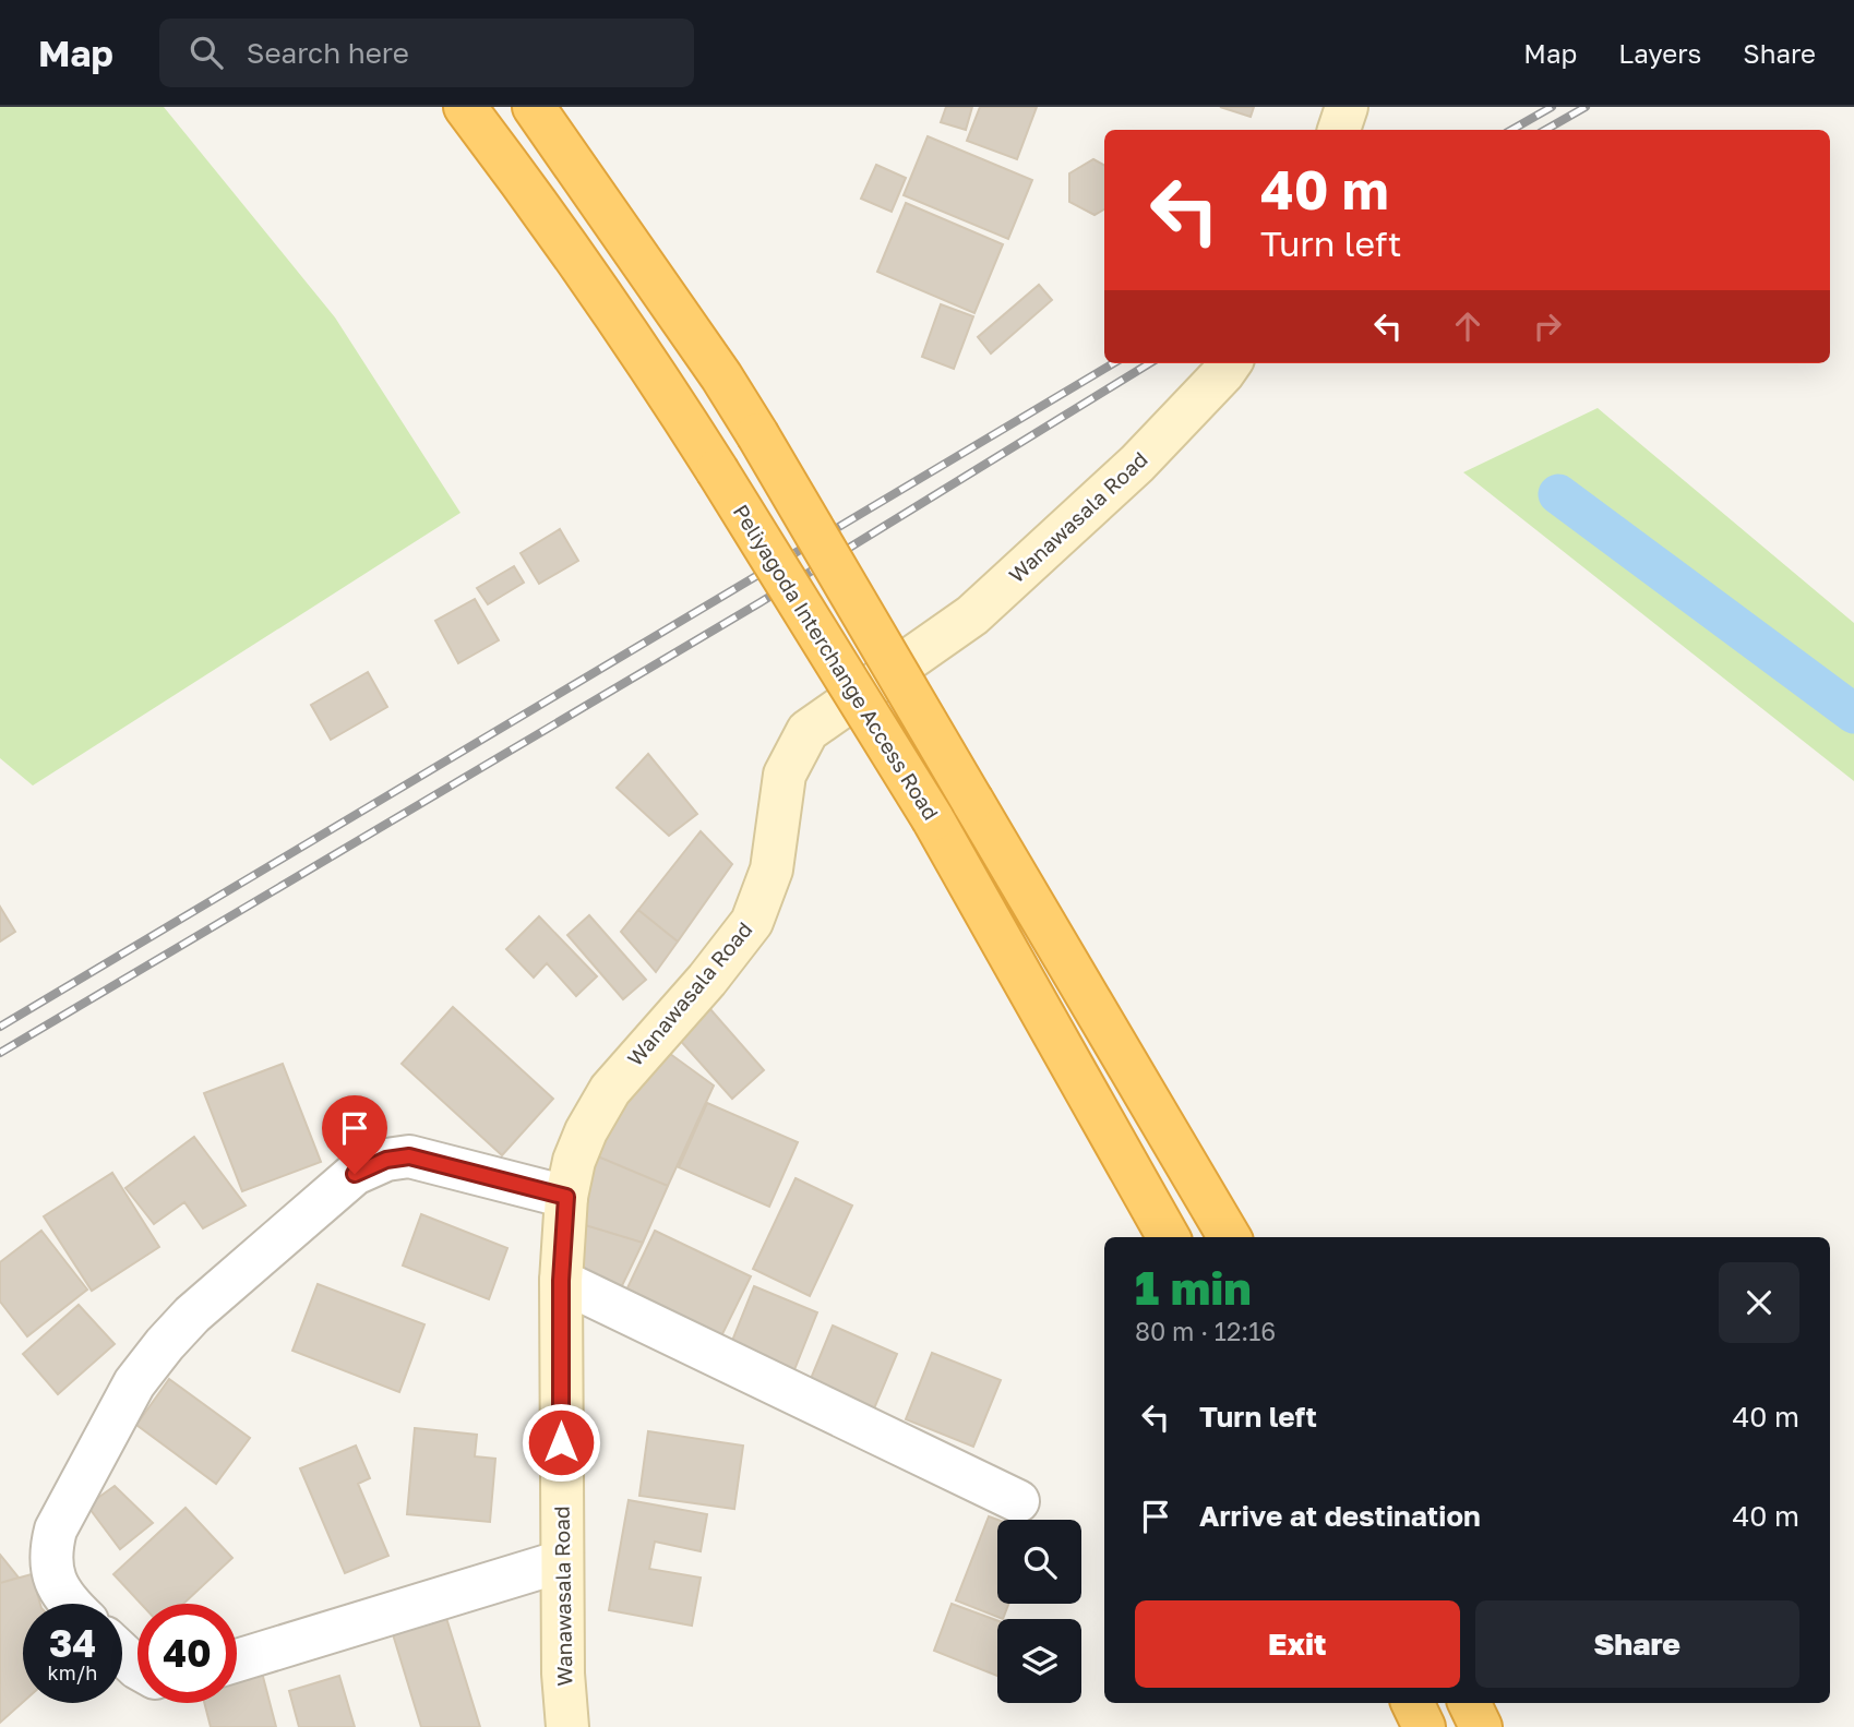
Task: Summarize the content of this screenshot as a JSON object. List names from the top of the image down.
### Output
{
  "streets": {
    "highway": ["Peliyagoda Interchange Access Road"],
    "street": ["Wanawasala Road"]
  },
  "page": {
    "header": "Map",
    "search": "Search here",
    "nav": ["Map", "Layers", "Share"],
    "turn": ["40 m", "Turn left"],
    "heading": ["1 min", "80 m · 12:16"],
    "list": [
      {
        "name": "Turn left",
        "value": "40 m"
      },
      {
        "name": "Arrive at destination",
        "value": "40 m"
      }
    ],
    "buttons": ["Exit", "Share"],
    "speed": "34 km/h",
    "limit": "40"
  }
}
